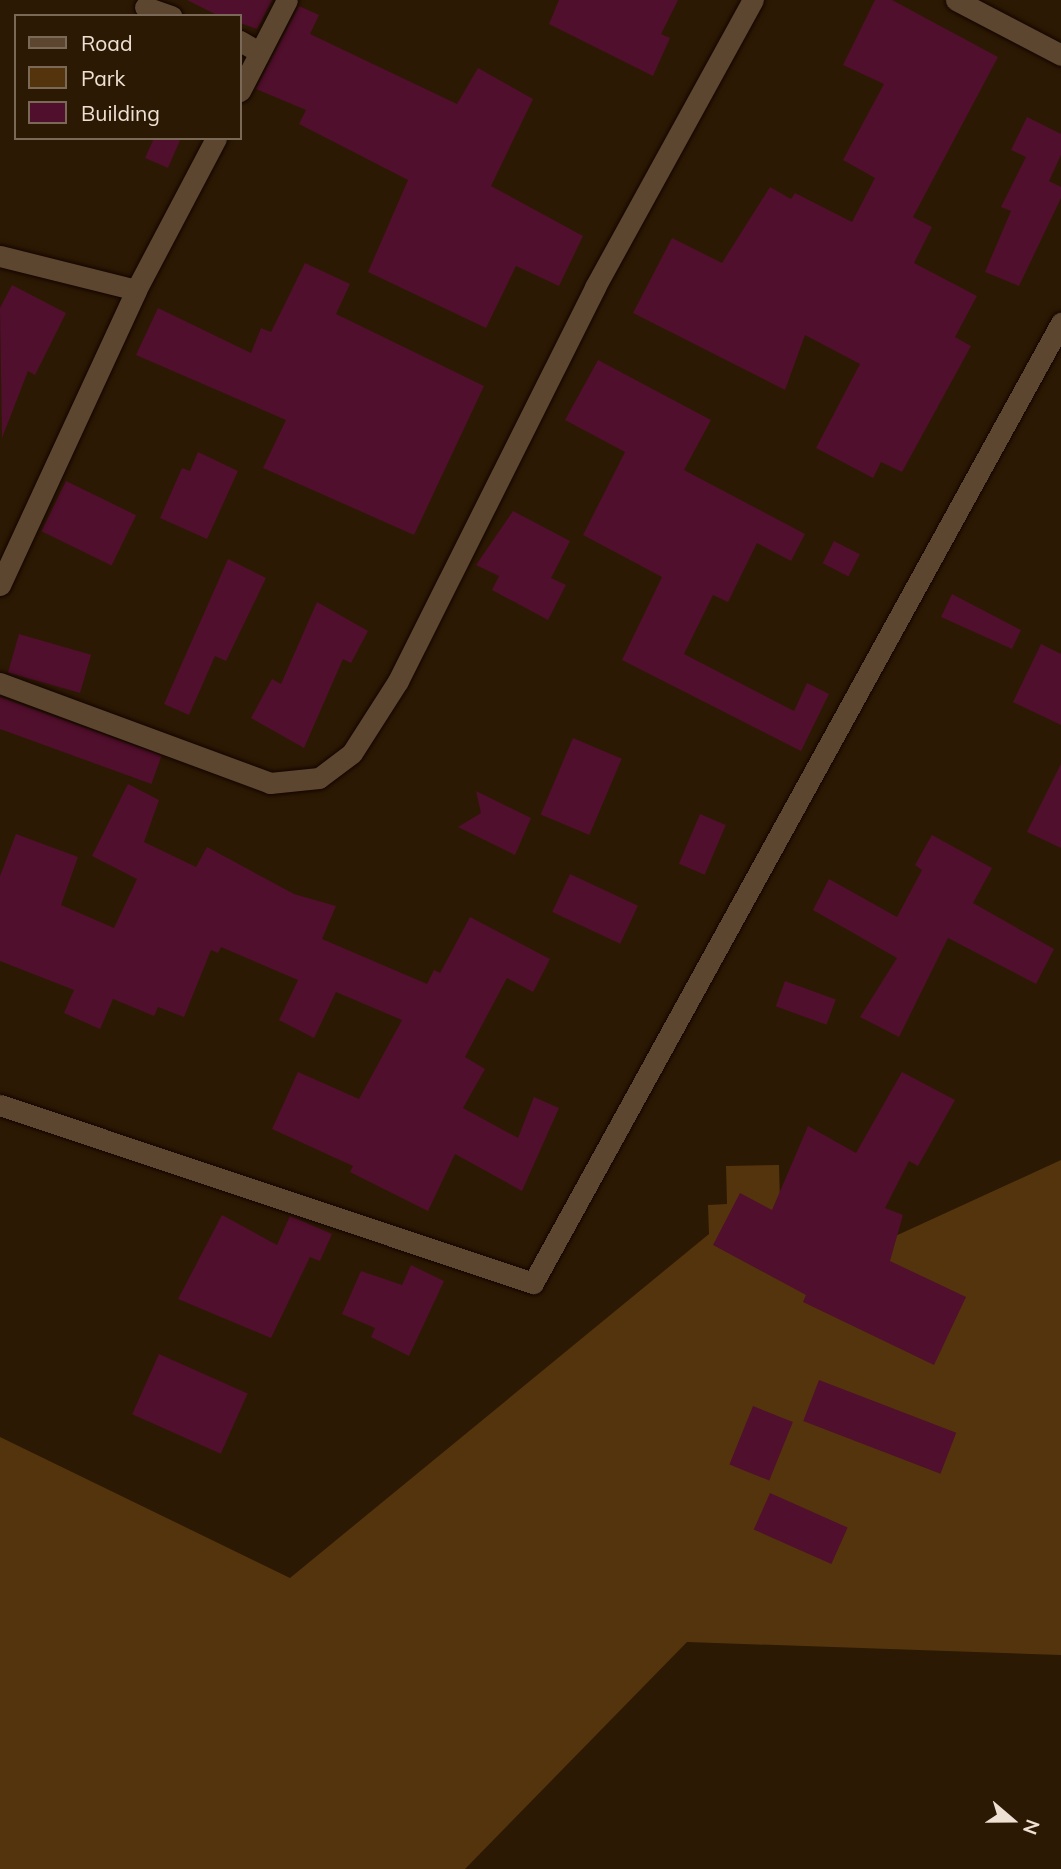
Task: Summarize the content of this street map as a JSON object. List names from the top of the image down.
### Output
{
  "legend": ["Road", "Park", "Building"],
  "north": "right"
}
